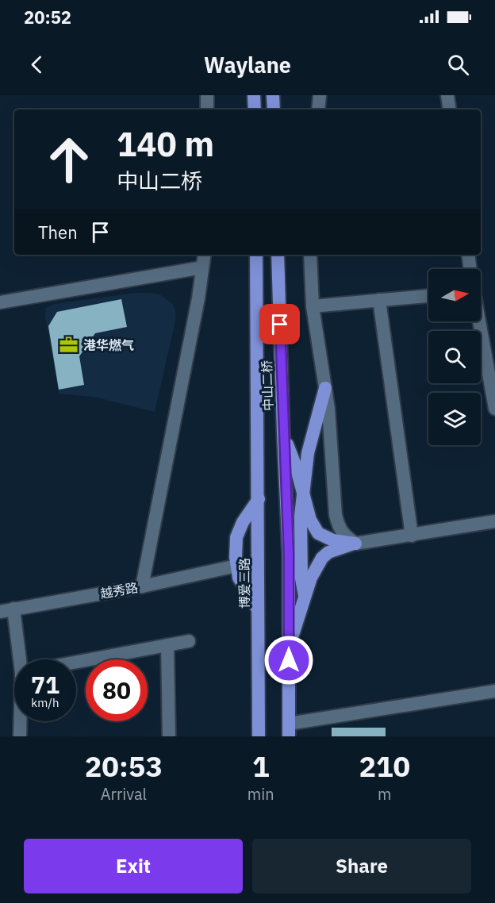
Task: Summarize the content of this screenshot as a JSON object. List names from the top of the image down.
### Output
{
  "streets": {
    "highway": ["中山二桥", "博爱三路"],
    "street": ["越秀路"]
  },
  "crossings": [
    ["中山二桥", "博爱三路"]
  ],
  "places": {
    "office": ["港华燃气"]
  },
  "north": "right",
  "page": {
    "status": "20:52",
    "header": "Waylane",
    "turn": ["140 m", "中山二桥"],
    "then": "Then",
    "speed": "71 km/h",
    "limit": "80",
    "eta": [
      "20:53",
      "Arrival",
      "1",
      "min",
      "210",
      "m"
    ],
    "buttons": ["Exit", "Share"]
  }
}
